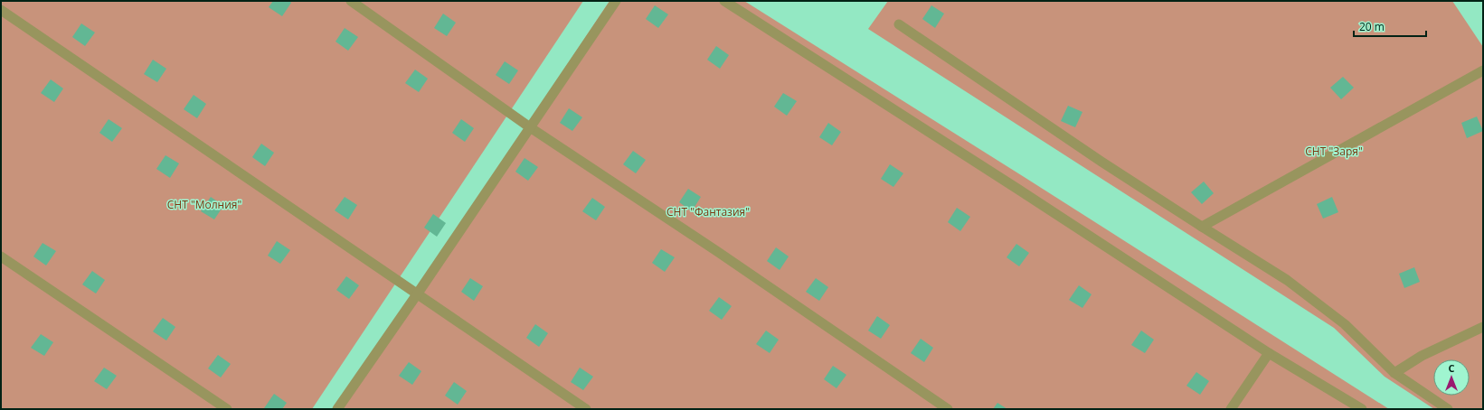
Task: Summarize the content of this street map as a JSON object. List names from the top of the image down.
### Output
{
  "parks": ["СНТ \"Заря\"", "СНТ \"Молния\"", "СНТ \"Фантазия\""],
  "scale_bar": "20 m",
  "north": "top"
}
